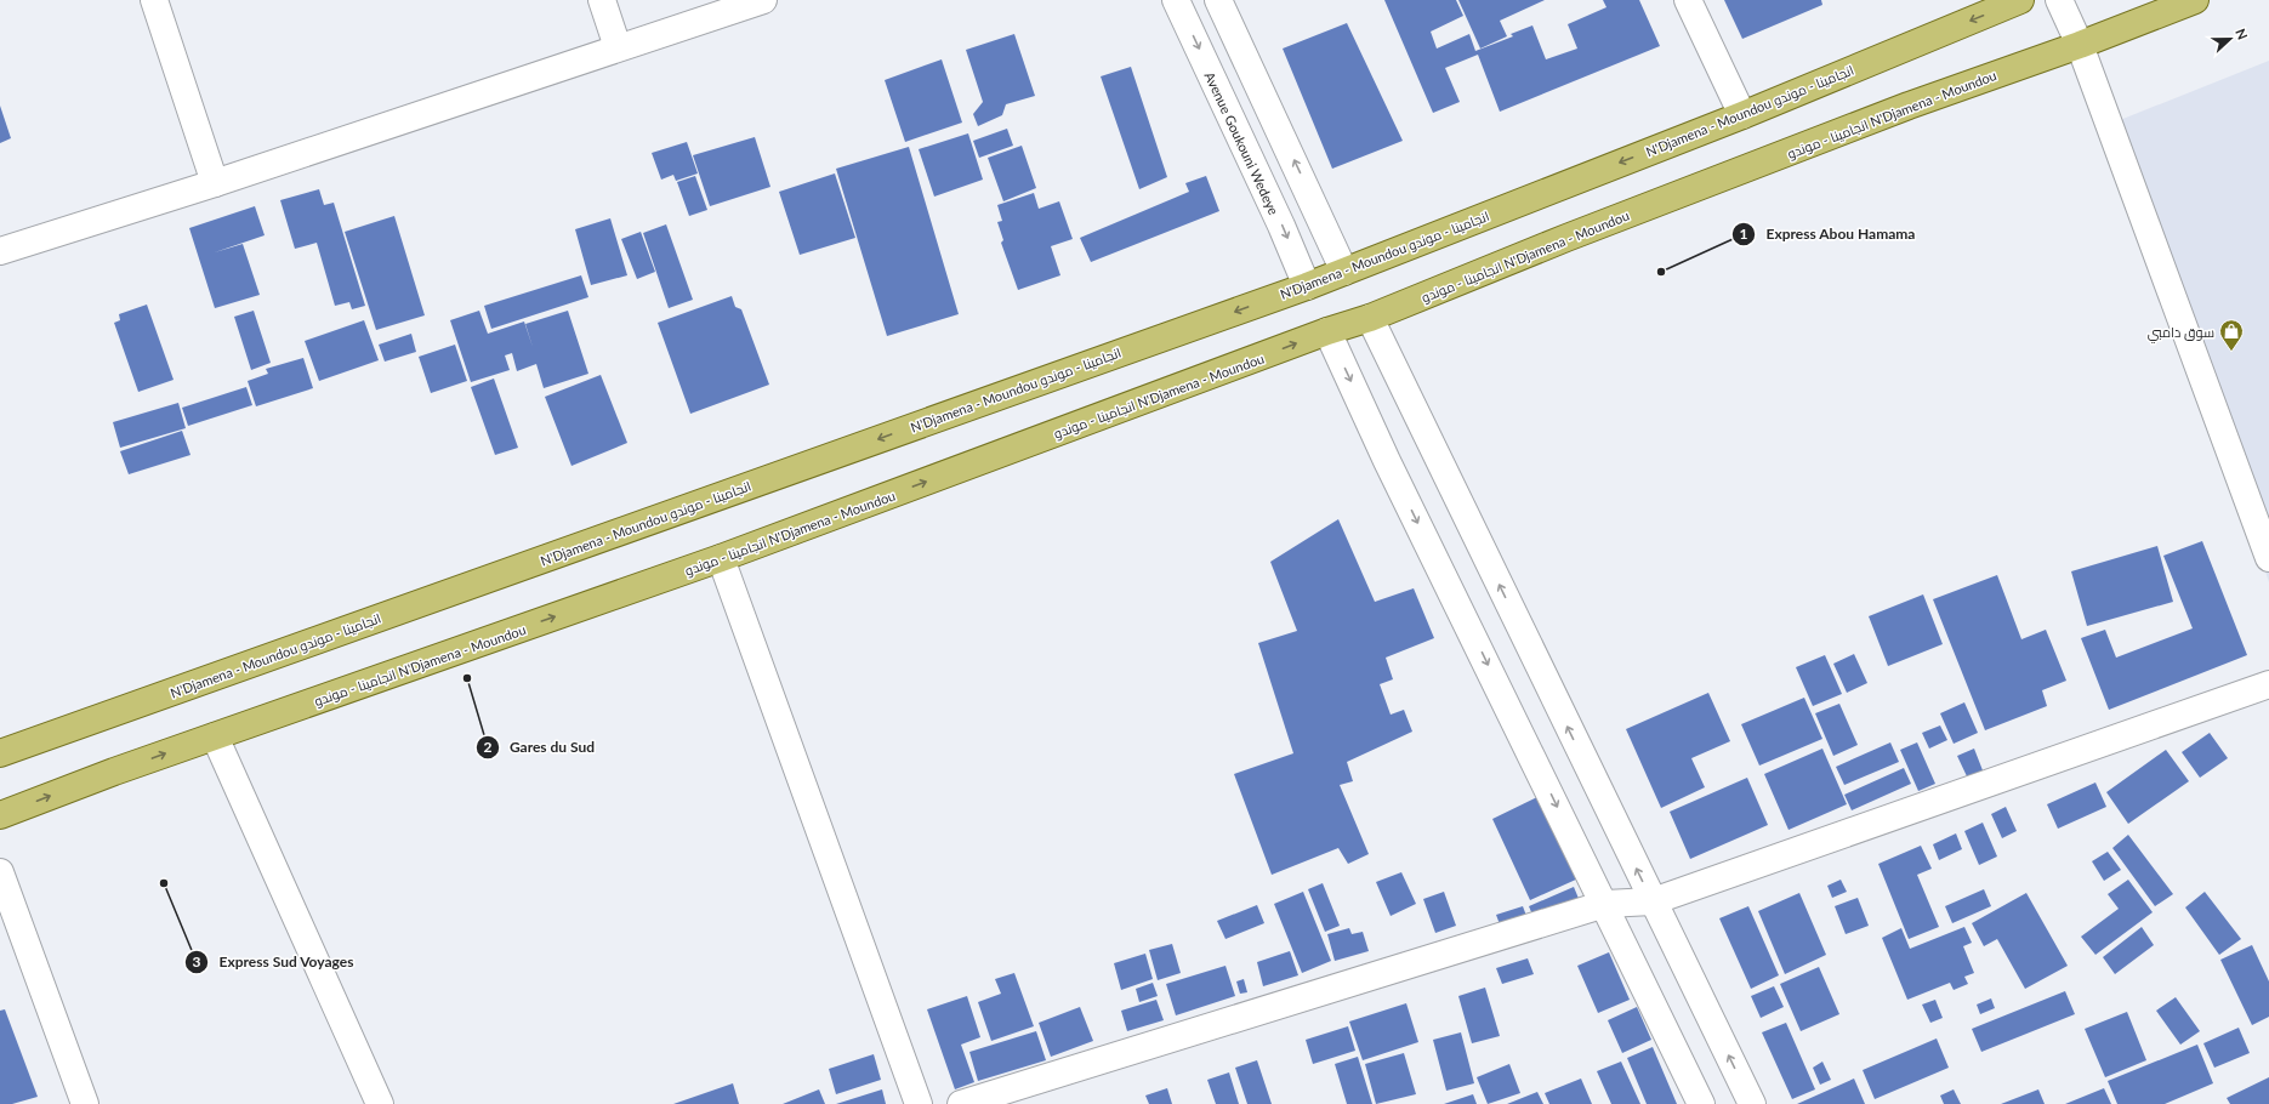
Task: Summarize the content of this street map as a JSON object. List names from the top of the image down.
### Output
{
  "streets": {
    "main road": ["N'Djamena - Moundou انجامينا - موندو", "انجامينا - موندو N'Djamena - Moundou"],
    "street": ["Avenue Goukouni Wedeye"]
  },
  "crossings": [
    ["N'Djamena - Moundou انجامينا - موندو", "Avenue Goukouni Wedeye"]
  ],
  "one_way": ["N'Djamena - Moundou انجامينا - موندو", "انجامينا - موندو N'Djamena - Moundou"],
  "places": {
    "other": ["Express Abou Hamama", "Gares du Sud", "Express Sud Voyages"],
    "shop": ["سوق دامبي"]
  },
  "north": "right"
}
